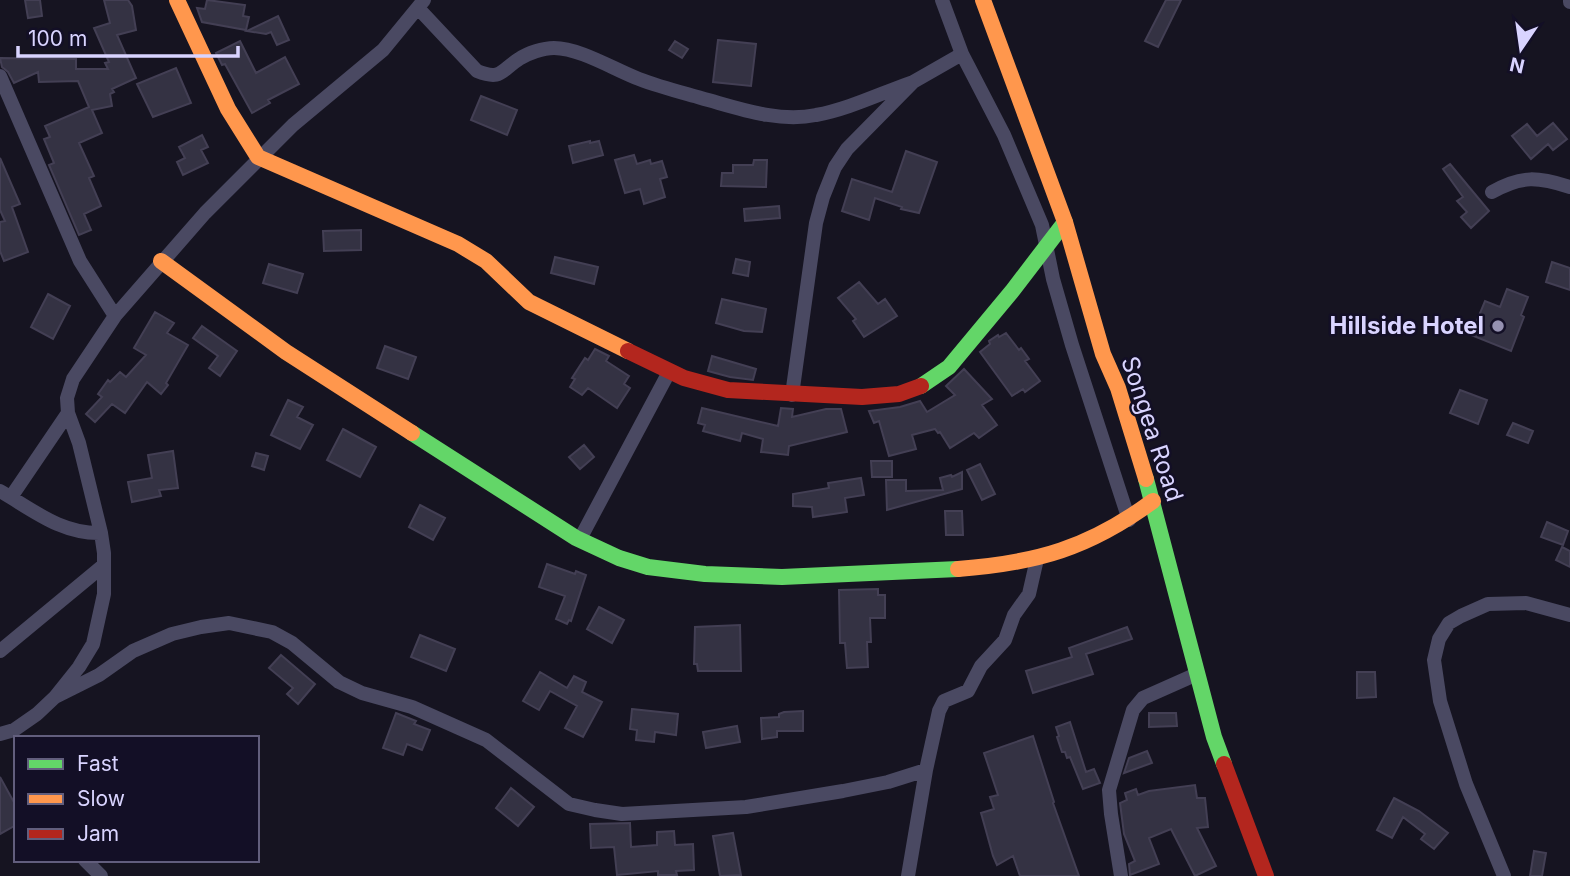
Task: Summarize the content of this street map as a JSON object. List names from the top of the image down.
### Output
{
  "streets": {
    "main road": ["Songea Road"]
  },
  "places": ["Hillside Hotel"],
  "legend": ["Fast", "Slow", "Jam"],
  "scale_bar": "100 m",
  "north": "bottom"
}
